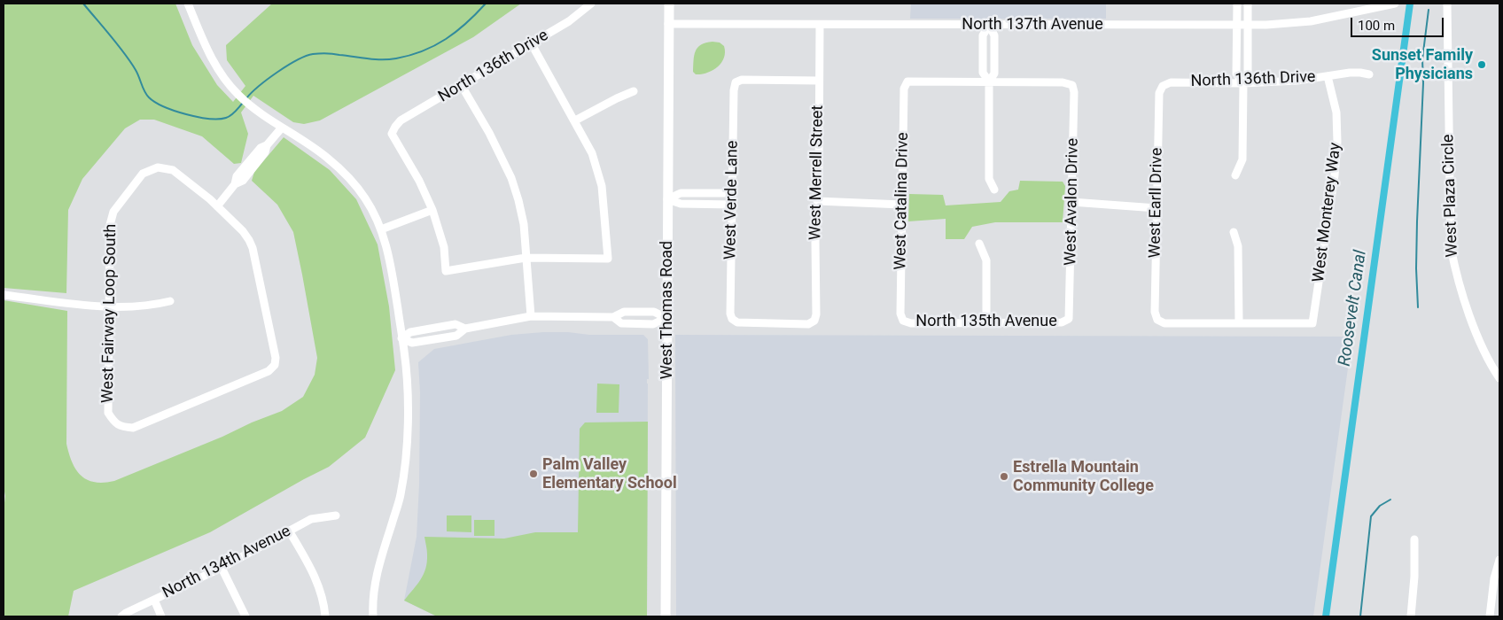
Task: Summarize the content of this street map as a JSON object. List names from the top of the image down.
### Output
{
  "streets": {
    "main road": ["West Thomas Road"],
    "street": [
      "North 137th Avenue",
      "North 136th Drive",
      "West Merrell Street",
      "West Plaza Circle",
      "West Verde Lane",
      "West Catalina Drive",
      "West Avalon Drive",
      "West Earll Drive",
      "West Monterey Way",
      "West Fairway Loop South",
      "North 135th Avenue",
      "North 134th Avenue"
    ]
  },
  "crossings": [
    ["North 137th Avenue", "West Merrell Street"],
    ["North 137th Avenue", "West Thomas Road"],
    ["North 136th Drive", "West Earll Drive"],
    ["North 136th Drive", "West Monterey Way"],
    ["West Merrell Street", "West Verde Lane"],
    ["West Catalina Drive", "West Avalon Drive"],
    ["West Catalina Drive", "North 135th Avenue"],
    ["West Avalon Drive", "North 135th Avenue"],
    ["West Earll Drive", "West Monterey Way"]
  ],
  "water": ["Roosevelt Canal"],
  "places": ["Sunset Family Physicians", "Palm Valley Elementary School", "Estrella Mountain Community College"],
  "scale_bar": "100 m"
}
